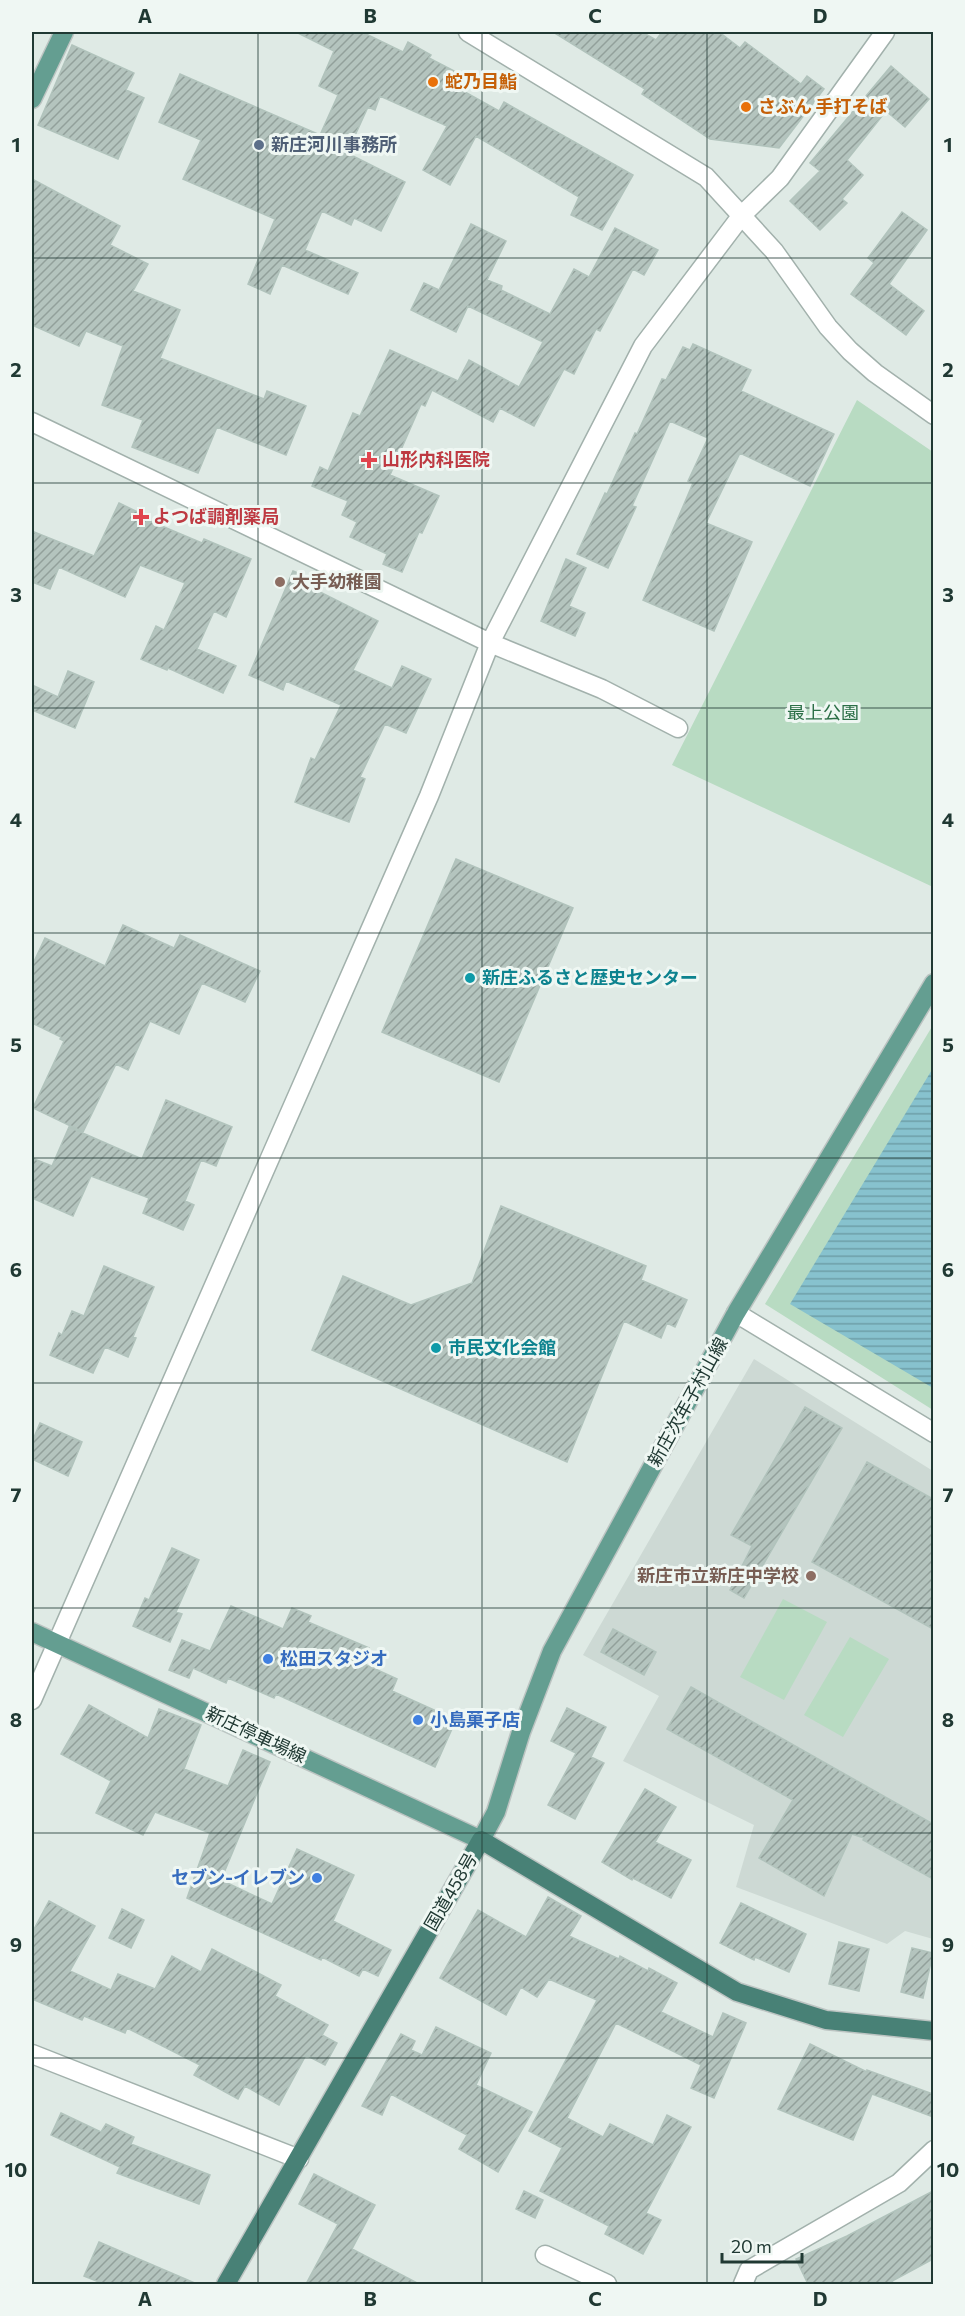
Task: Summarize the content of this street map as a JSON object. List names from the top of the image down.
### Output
{
  "streets": {
    "highway": ["国道458号"],
    "main road": ["新庄次年子村山線", "新庄停車場線"]
  },
  "crossings": [
    ["新庄次年子村山線", "新庄停車場線"],
    ["新庄次年子村山線", "国道458号"],
    ["新庄停車場線", "国道458号"]
  ],
  "parks": ["最上公園"],
  "places": {
    "other": [
      "蛇乃目鮨",
      "さぶん 手打そば",
      "新庄河川事務所",
      "大手幼稚園",
      "新庄ふるさと歴史センター",
      "市民文化会館",
      "新庄市立新庄中学校",
      "松田スタジオ",
      "小島菓子店",
      "セブン-イレブン"
    ],
    "health": ["山形内科医院", "よつば調剤薬局"]
  },
  "scale_bar": "20 m",
  "grid": {
    "columns": [
      "A",
      "B",
      "C",
      "D"
    ],
    "rows": [
      "1",
      "2",
      "3",
      "4",
      "5",
      "6",
      "7",
      "8",
      "9",
      "10"
    ]
  }
}
